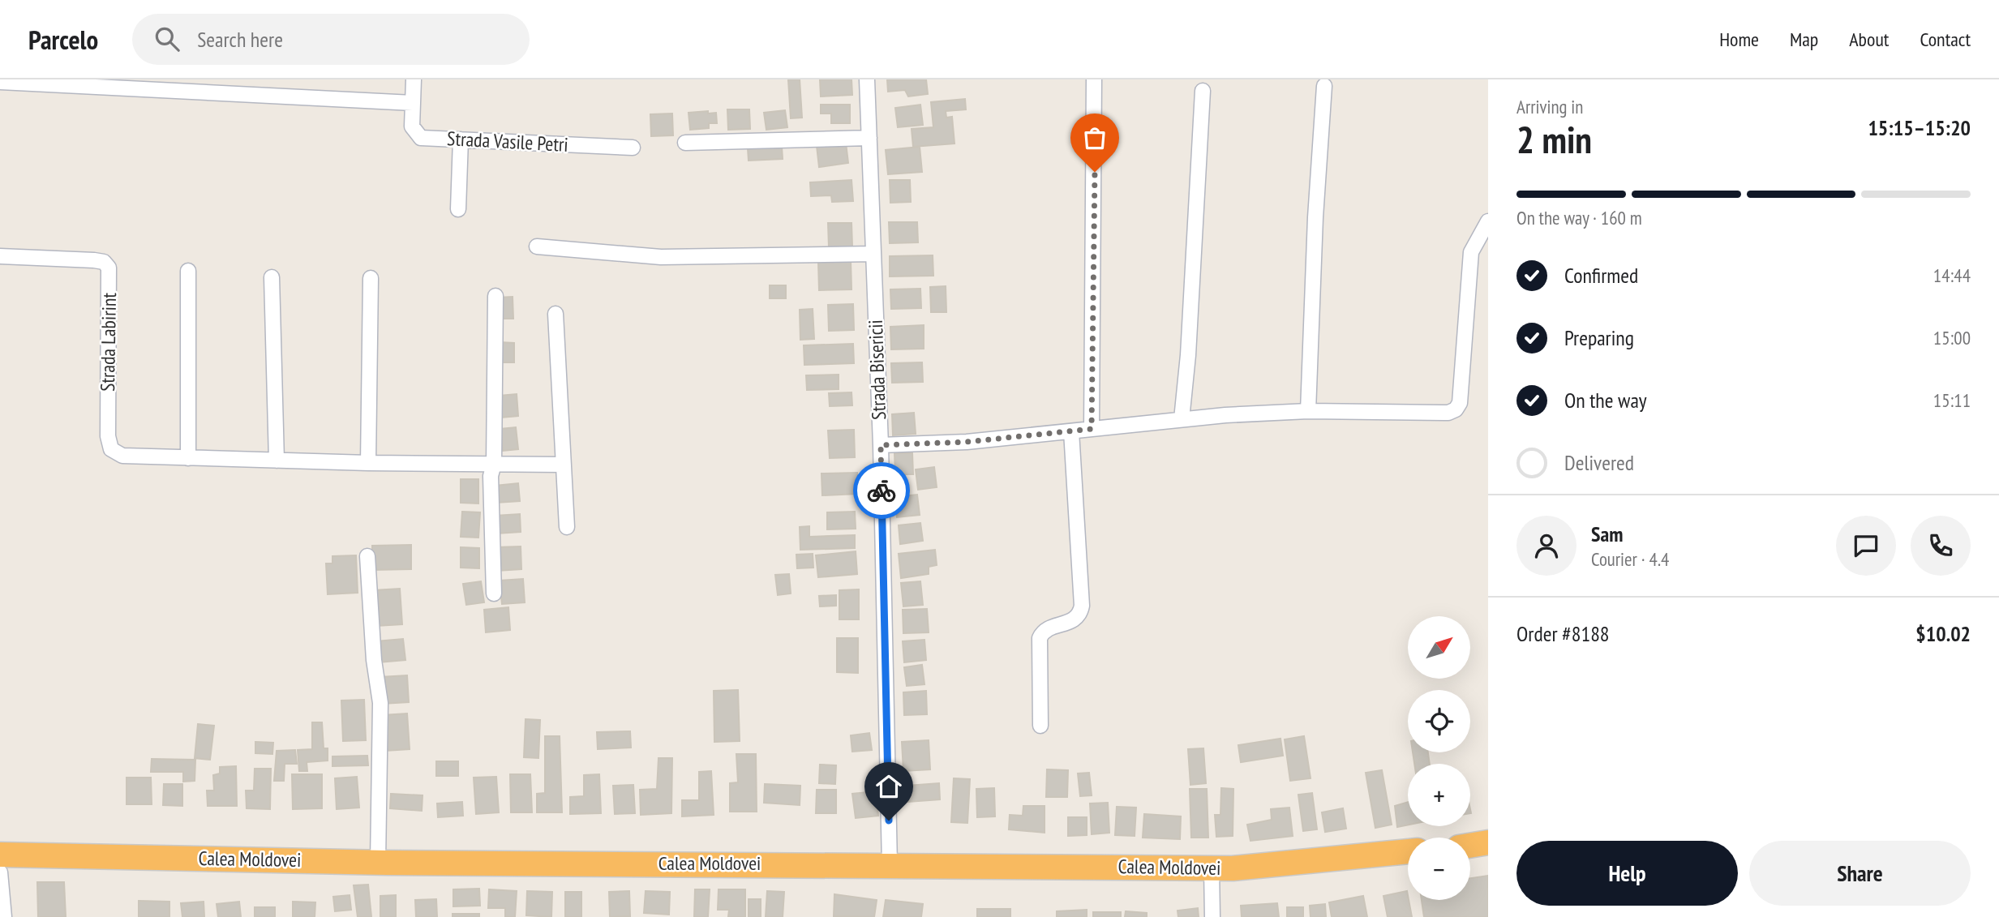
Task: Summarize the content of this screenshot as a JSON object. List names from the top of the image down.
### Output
{
  "streets": {
    "highway": ["Calea Moldovei"],
    "street": ["Strada Vasile Petri", "Strada Labirint", "Strada Bisericii"]
  },
  "crossings": [
    ["Strada Bisericii", "Calea Moldovei"]
  ],
  "north": "top right",
  "page": {
    "header": "Parcelo",
    "search": "Search here",
    "nav": [
      "Home",
      "Map",
      "About",
      "Contact"
    ],
    "heading": ["2 min", "Arriving in", "15:15–15:20"],
    "panel": [
      "Sam",
      "Courier · 4.4",
      "Order #8188",
      "$10.02"
    ],
    "bar": "On the way · 160 m",
    "list": [
      ["Confirmed", "14:44"],
      ["Preparing", "15:00"],
      ["On the way", "15:11"],
      "Delivered"
    ],
    "map_buttons": ["+", "−"],
    "buttons": ["Help", "Share"]
  }
}
